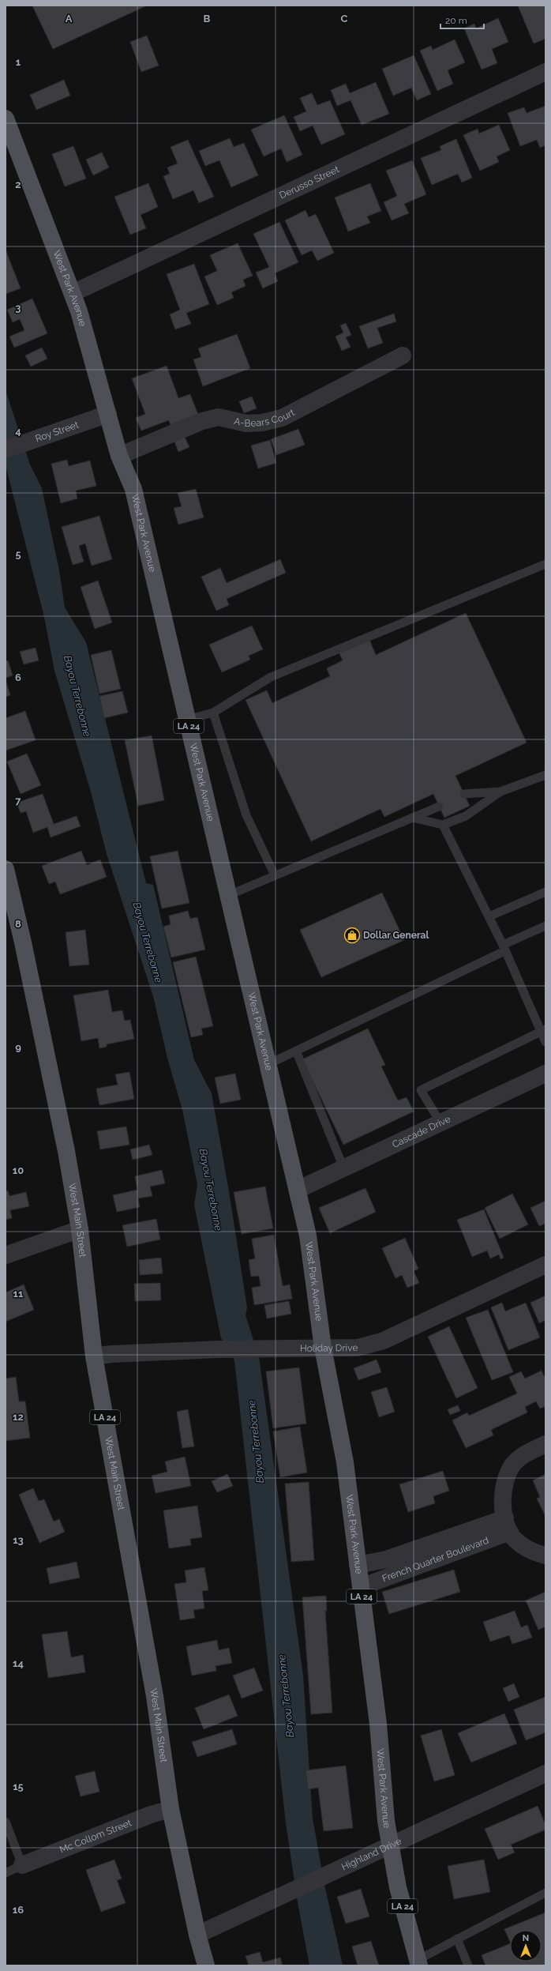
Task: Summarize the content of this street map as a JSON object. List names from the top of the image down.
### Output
{
  "streets": {
    "main road": ["West Park Avenue", "LA 24", "West Main Street"],
    "street": [
      "Derusso Street",
      "A-Bears Court",
      "Roy Street",
      "Cascade Drive",
      "Holiday Drive",
      "French Quarter Boulevard",
      "Mc Collom Street",
      "Highland Drive"
    ]
  },
  "crossings": [
    ["Derusso Street", "West Park Avenue"],
    ["West Park Avenue", "A-Bears Court"],
    ["West Park Avenue", "Roy Street"],
    ["West Park Avenue", "Cascade Drive"],
    ["West Park Avenue", "Holiday Drive"],
    ["West Park Avenue", "French Quarter Boulevard"],
    ["West Park Avenue", "Highland Drive"],
    ["West Main Street", "Holiday Drive"],
    ["West Main Street", "Mc Collom Street"],
    ["West Main Street", "Highland Drive"]
  ],
  "water": ["Bayou Terrebonne"],
  "places": {
    "shop": ["Dollar General"]
  },
  "scale_bar": "20 m",
  "north": "top",
  "grid": {
    "columns": ["A", "B", "C"],
    "rows": [
      "1",
      "2",
      "3",
      "4",
      "5",
      "6",
      "7",
      "8",
      "9",
      "10",
      "11",
      "12",
      "13",
      "14",
      "15",
      "16"
    ]
  }
}
